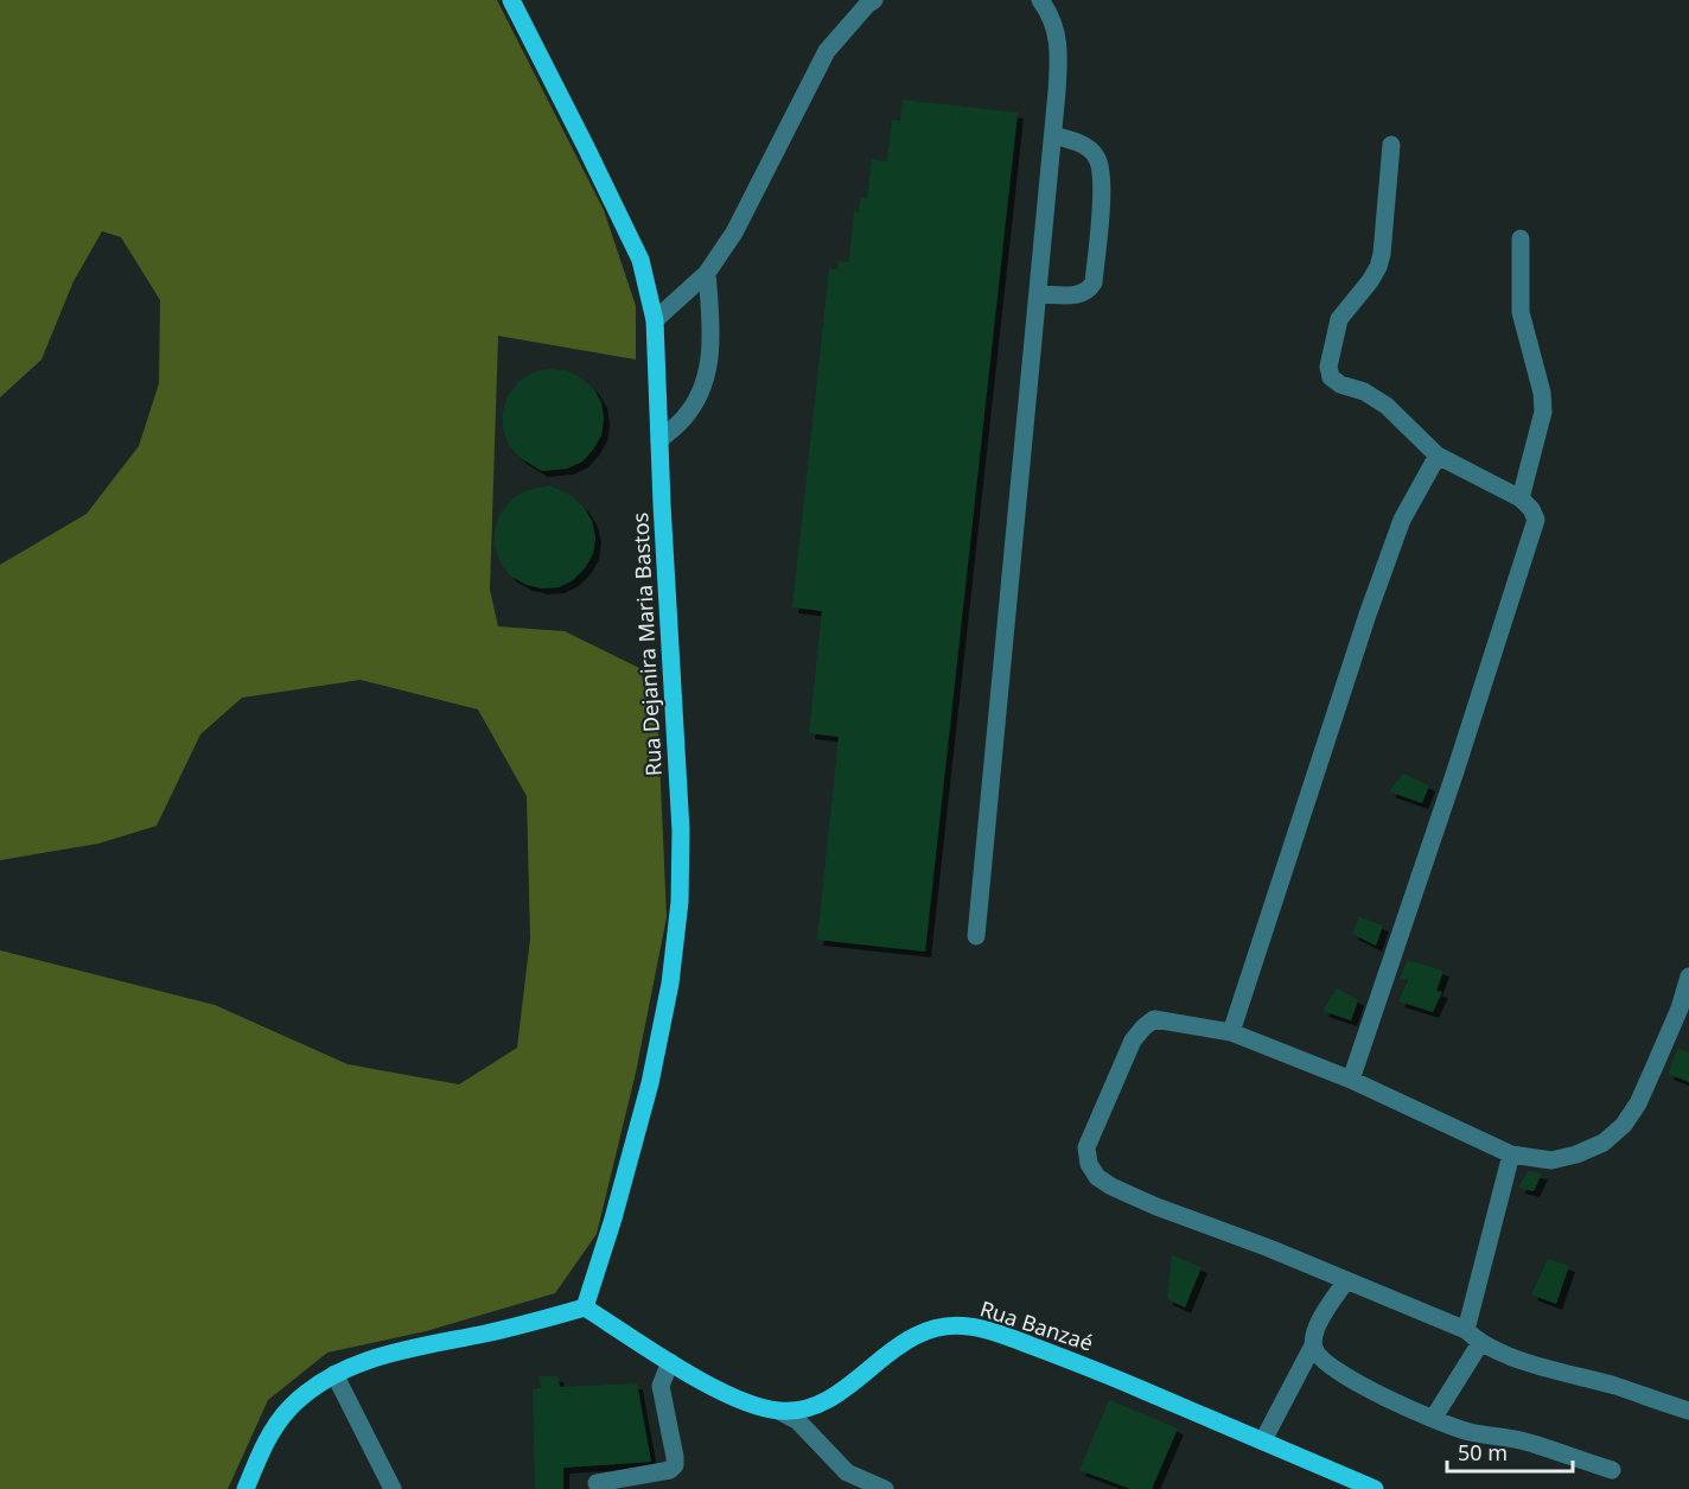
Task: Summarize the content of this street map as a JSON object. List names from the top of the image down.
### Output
{
  "streets": {
    "main road": ["Rua Dejanira Maria Bastos", "Rua Banzaé"]
  },
  "crossings": [
    ["Rua Dejanira Maria Bastos", "Rua Banzaé"]
  ],
  "scale_bar": "50 m"
}
